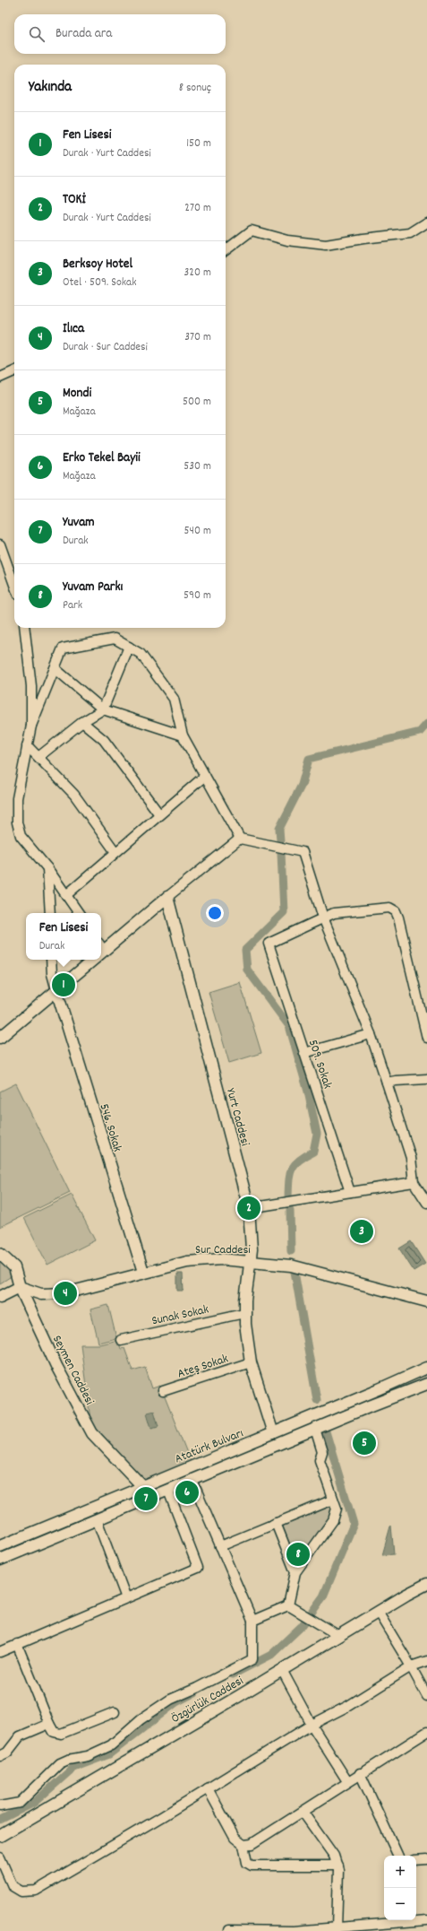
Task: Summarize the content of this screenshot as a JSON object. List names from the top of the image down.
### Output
{
  "streets": {
    "main road": [
      "Yurt Caddesi",
      "546. Sokak",
      "Sur Caddesi",
      "Seymen Caddesi",
      "Atatürk Bulvarı",
      "Özgürlük Caddesi"
    ],
    "street": ["509. Sokak", "Sunak Sokak", "Ateş Sokak"]
  },
  "crossings": [
    ["Yurt Caddesi", "Sur Caddesi"],
    ["Yurt Caddesi", "Sunak Sokak"],
    ["Yurt Caddesi", "Ateş Sokak"],
    ["Yurt Caddesi", "Atatürk Bulvarı"],
    ["546. Sokak", "Sur Caddesi"],
    ["Sur Caddesi", "Seymen Caddesi"],
    ["Seymen Caddesi", "Atatürk Bulvarı"]
  ],
  "page": {
    "search": "Burada ara",
    "heading": ["Yakında", "8 sonuç"],
    "list": [
      {
        "mark": "1",
        "name": "Fen Lisesi",
        "note": "Durak · Yurt Caddesi",
        "value": "150 m"
      },
      {
        "mark": "2",
        "name": "TOKİ",
        "note": "Durak · Yurt Caddesi",
        "value": "270 m"
      },
      {
        "mark": "3",
        "name": "Berksoy Hotel",
        "note": "Otel · 509. Sokak",
        "value": "320 m"
      },
      {
        "mark": "4",
        "name": "Ilıca",
        "note": "Durak · Sur Caddesi",
        "value": "370 m"
      },
      {
        "mark": "5",
        "name": "Mondi",
        "note": "Mağaza",
        "value": "500 m"
      },
      {
        "mark": "6",
        "name": "Erko Tekel Bayii",
        "note": "Mağaza",
        "value": "530 m"
      },
      {
        "mark": "7",
        "name": "Yuvam",
        "note": "Durak",
        "value": "540 m"
      },
      {
        "mark": "8",
        "name": "Yuvam Parkı",
        "note": "Park",
        "value": "590 m"
      }
    ],
    "popup": ["Fen Lisesi", "Durak"],
    "pins": [
      "1",
      "2",
      "3",
      "4",
      "5",
      "6",
      "7",
      "8"
    ],
    "map_buttons": ["+", "−"]
  }
}
